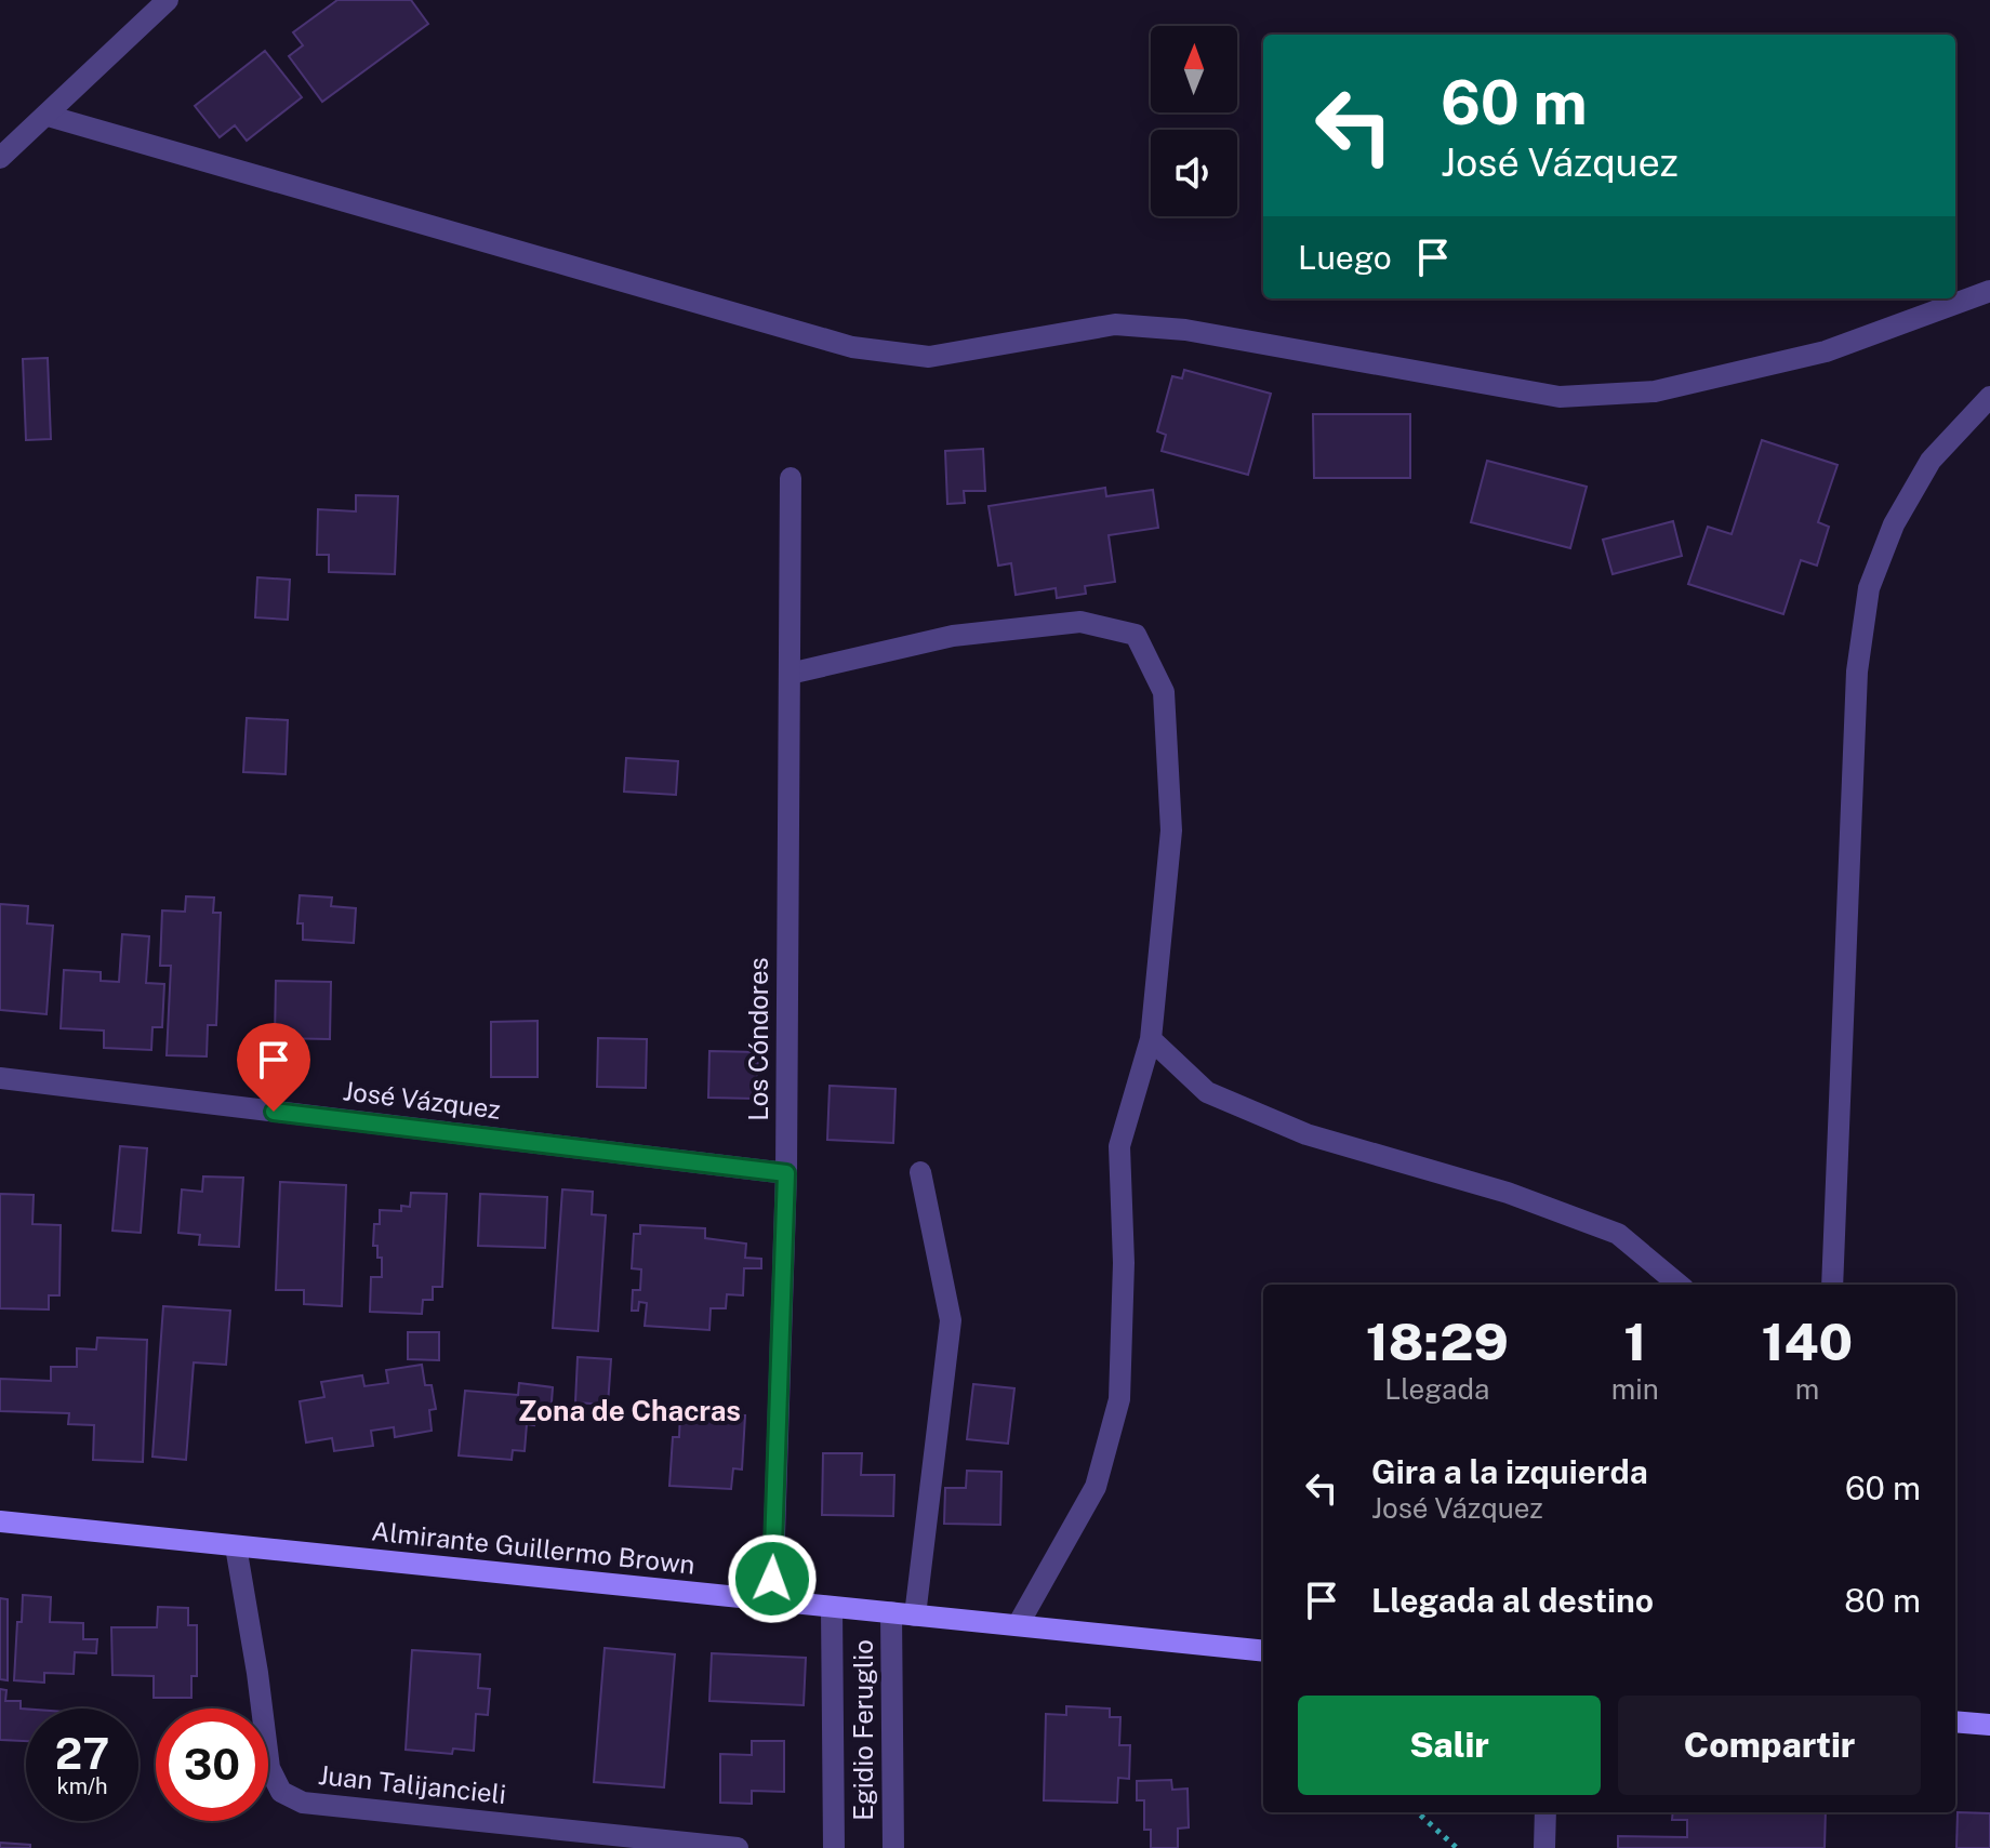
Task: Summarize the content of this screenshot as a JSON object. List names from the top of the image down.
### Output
{
  "streets": {
    "main road": ["Almirante Guillermo Brown"],
    "street": [
      "Los Cóndores",
      "José Vázquez",
      "Egidio Feruglio",
      "Juan Talijancieli"
    ]
  },
  "crossings": [
    ["Los Cóndores", "José Vázquez"],
    ["Los Cóndores", "Almirante Guillermo Brown"],
    ["Almirante Guillermo Brown", "Egidio Feruglio"],
    ["Almirante Guillermo Brown", "Juan Talijancieli"]
  ],
  "districts": ["Zona de Chacras"],
  "north": "top",
  "page": {
    "turn": ["60 m", "José Vázquez"],
    "then": "Luego",
    "eta": [
      "18:29",
      "Llegada",
      "1",
      "min",
      "140",
      "m"
    ],
    "list": [
      {
        "name": "Gira a la izquierda",
        "note": "José Vázquez",
        "value": "60 m"
      },
      {
        "name": "Llegada al destino",
        "value": "80 m"
      }
    ],
    "buttons": ["Salir", "Compartir"],
    "speed": "27 km/h",
    "limit": "30"
  }
}
